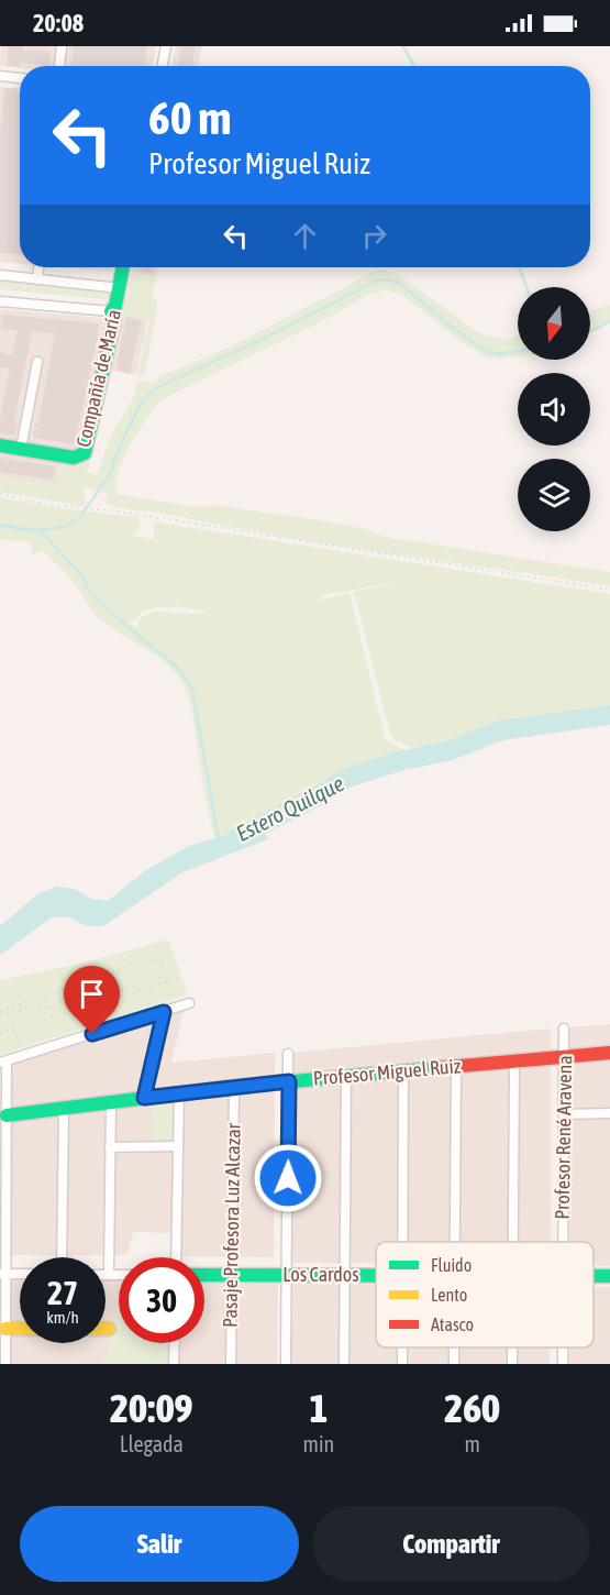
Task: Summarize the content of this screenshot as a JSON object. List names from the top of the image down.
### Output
{
  "streets": {
    "street": [
      "Compañía de María",
      "Profesor Miguel Ruiz",
      "Profesor René Aravena",
      "Pasaje Profesora Luz Alcazar",
      "Los Cardos"
    ]
  },
  "crossings": [
    ["Profesor Miguel Ruiz", "Profesor René Aravena"],
    ["Profesor Miguel Ruiz", "Pasaje Profesora Luz Alcazar"],
    ["Pasaje Profesora Luz Alcazar", "Los Cardos"]
  ],
  "water": ["Estero Quilque"],
  "legend": ["Fluido", "Lento", "Atasco"],
  "north": "bottom",
  "page": {
    "status": "20:08",
    "turn": ["60 m", "Profesor Miguel Ruiz"],
    "speed": "27 km/h",
    "limit": "30",
    "eta": [
      "20:09",
      "Llegada",
      "1",
      "min",
      "260",
      "m"
    ],
    "buttons": ["Salir", "Compartir"]
  }
}
